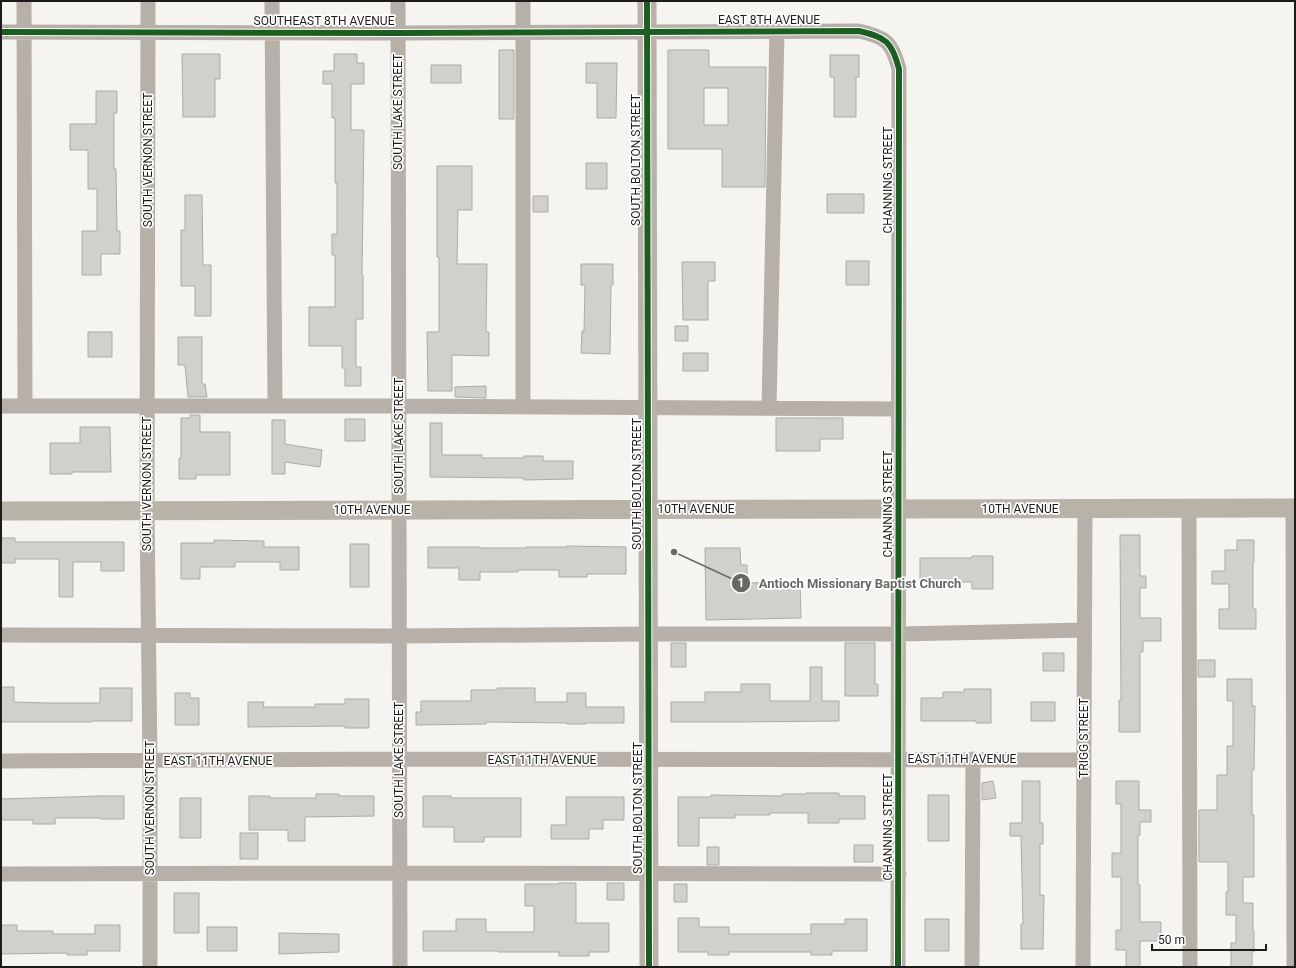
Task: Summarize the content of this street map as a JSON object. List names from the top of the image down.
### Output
{
  "streets": {
    "main road": ["SOUTH BOLTON STREET", "10TH AVENUE"],
    "street": [
      "EAST 8TH AVENUE",
      "SOUTHEAST 8TH AVENUE",
      "SOUTH LAKE STREET",
      "SOUTH VERNON STREET",
      "CHANNING STREET",
      "TRIGG STREET",
      "EAST 11TH AVENUE"
    ]
  },
  "crossings": [
    ["EAST 8TH AVENUE", "SOUTHEAST 8TH AVENUE"],
    ["EAST 8TH AVENUE", "SOUTH BOLTON STREET"],
    ["EAST 8TH AVENUE", "CHANNING STREET"],
    ["SOUTHEAST 8TH AVENUE", "SOUTH LAKE STREET"],
    ["SOUTHEAST 8TH AVENUE", "SOUTH VERNON STREET"],
    ["SOUTHEAST 8TH AVENUE", "SOUTH BOLTON STREET"],
    ["SOUTH LAKE STREET", "10TH AVENUE"],
    ["SOUTH LAKE STREET", "EAST 11TH AVENUE"],
    ["SOUTH VERNON STREET", "10TH AVENUE"],
    ["SOUTH VERNON STREET", "EAST 11TH AVENUE"],
    ["SOUTH BOLTON STREET", "10TH AVENUE"],
    ["SOUTH BOLTON STREET", "EAST 11TH AVENUE"],
    ["CHANNING STREET", "10TH AVENUE"],
    ["CHANNING STREET", "EAST 11TH AVENUE"],
    ["10TH AVENUE", "TRIGG STREET"],
    ["TRIGG STREET", "EAST 11TH AVENUE"]
  ],
  "places": ["Antioch Missionary Baptist Church"],
  "scale_bar": "50 m"
}
